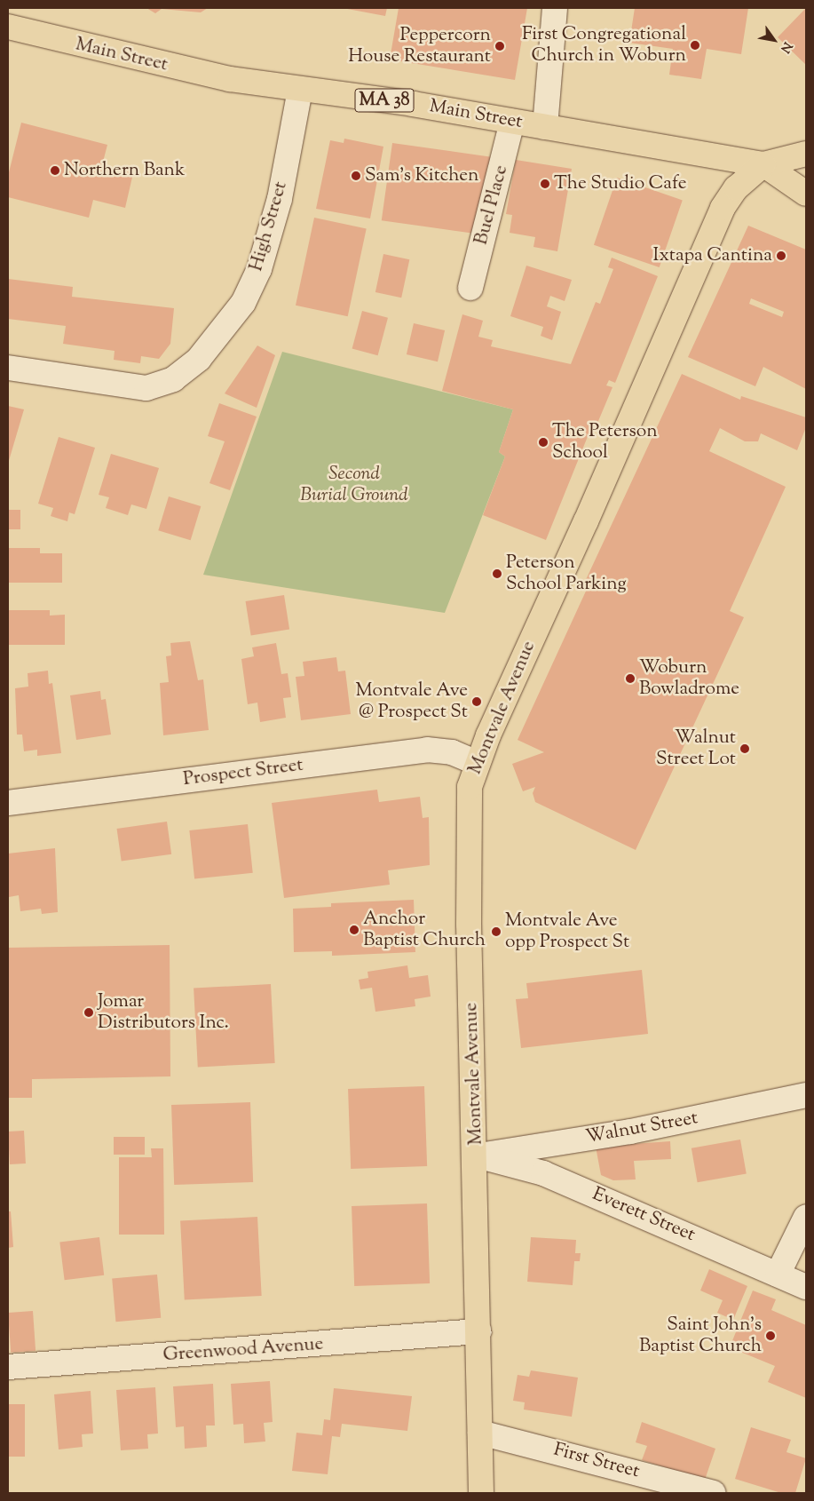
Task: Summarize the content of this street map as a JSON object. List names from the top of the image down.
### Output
{
  "streets": {
    "main road": ["Main Street", "MA 38", "Montvale Avenue"],
    "street": [
      "Buel Place",
      "High Street",
      "Prospect Street",
      "Walnut Street",
      "Everett Street",
      "Greenwood Avenue",
      "First Street"
    ]
  },
  "crossings": [
    ["Main Street", "MA 38"],
    ["Main Street", "Buel Place"],
    ["Main Street", "High Street"],
    ["Main Street", "Montvale Avenue"],
    ["MA 38", "Montvale Avenue"],
    ["Montvale Avenue", "Prospect Street"],
    ["Montvale Avenue", "Walnut Street"],
    ["Montvale Avenue", "Everett Street"],
    ["Montvale Avenue", "Greenwood Avenue"],
    ["Montvale Avenue", "First Street"],
    ["Walnut Street", "Everett Street"]
  ],
  "parks": ["Second Burial Ground"],
  "places": [
    "First Congregational Church in Woburn",
    "Peppercorn House Restaurant",
    "Northern Bank",
    "Sam's Kitchen",
    "The Studio Cafe",
    "Ixtapa Cantina",
    "The Peterson School",
    "Peterson School Parking",
    "Woburn Bowladrome",
    "Montvale Ave @ Prospect St",
    "Walnut Street Lot",
    "Anchor Baptist Church",
    "Montvale Ave opp Prospect St",
    "Jomar Distributors Inc.",
    "Saint John's Baptist Church"
  ],
  "north": "bottom right"
}
